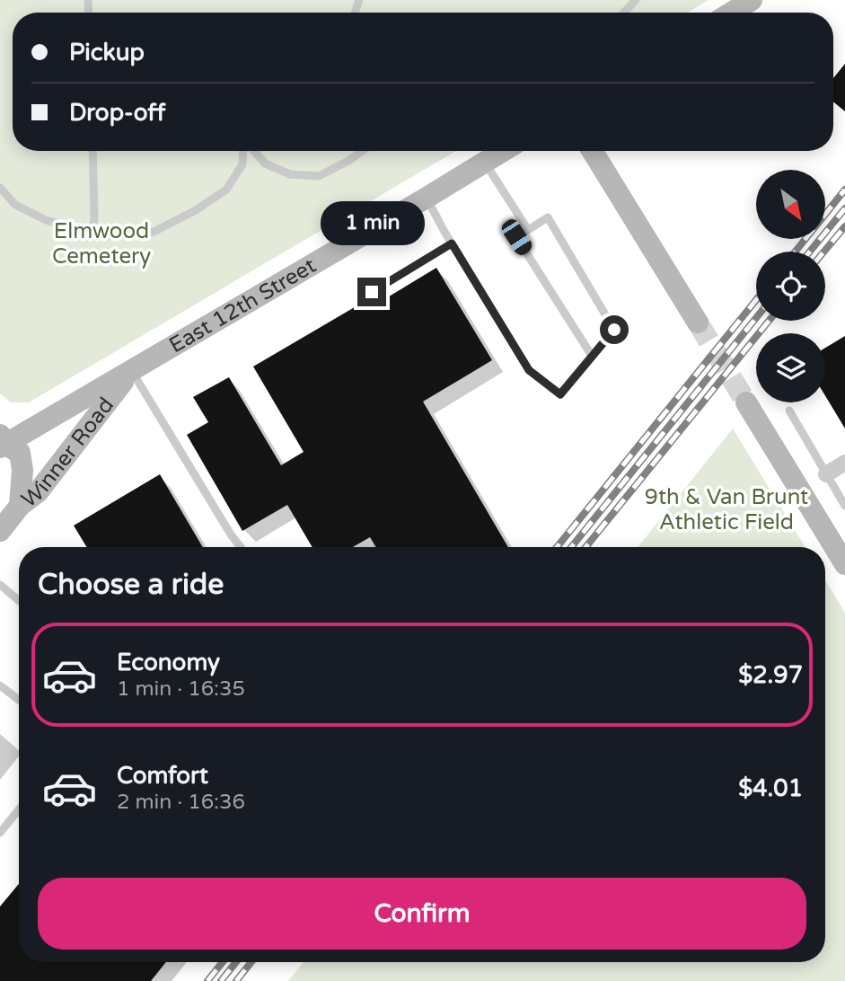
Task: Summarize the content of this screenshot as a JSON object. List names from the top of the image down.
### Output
{
  "streets": {
    "street": ["East 12th Street", "Winner Road"]
  },
  "crossings": [
    ["East 12th Street", "Winner Road"]
  ],
  "parks": ["Elmwood Cemetery", "9th & Van Brunt Athletic Field"],
  "north": "bottom right",
  "page": {
    "banner": ["Pickup", "Drop-off"],
    "bubble": "1 min",
    "heading": "Choose a ride",
    "list": [
      {
        "name": "Economy",
        "note": "1 min · 16:35",
        "value": "$2.97"
      },
      {
        "name": "Comfort",
        "note": "2 min · 16:36",
        "value": "$4.01"
      }
    ],
    "buttons": "Confirm"
  }
}
